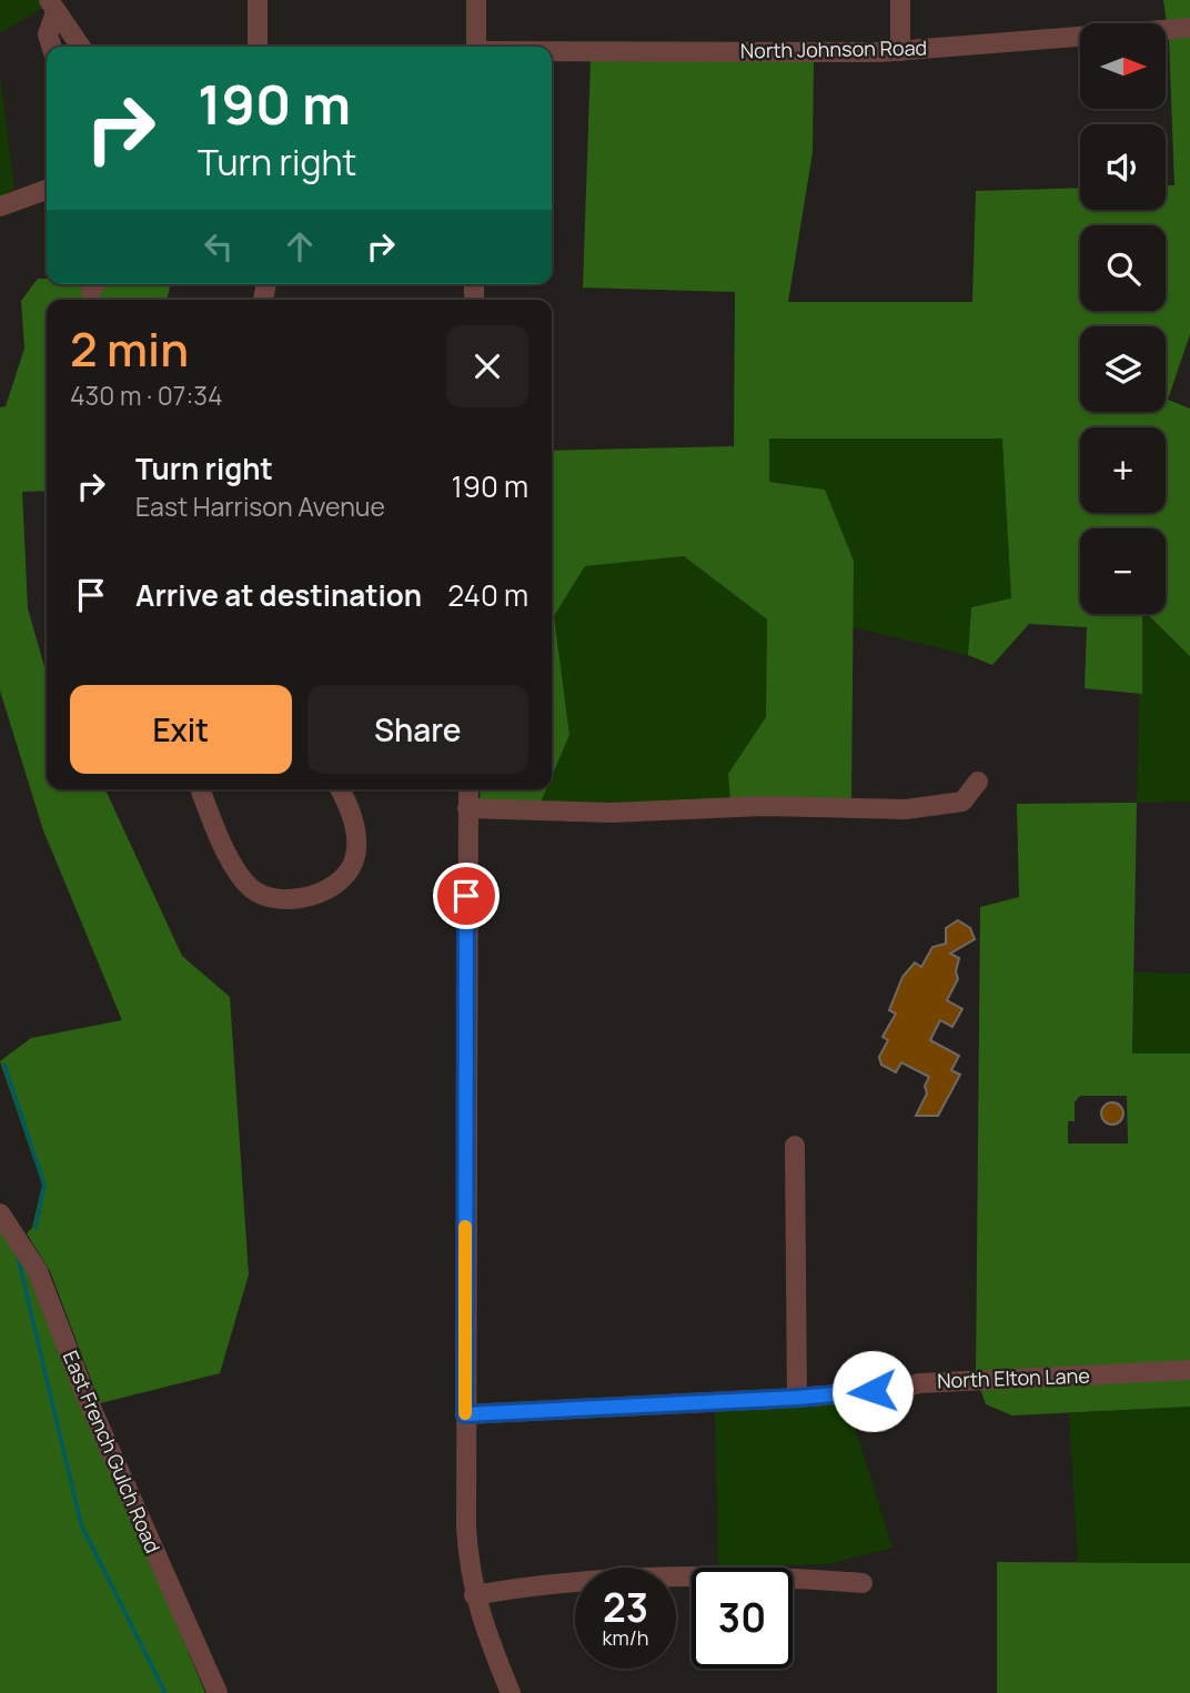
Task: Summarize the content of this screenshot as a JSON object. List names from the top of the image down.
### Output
{
  "streets": {
    "street": ["North Johnson Road", "North Elton Lane", "East French Gulch Road"]
  },
  "north": "right",
  "page": {
    "map_buttons": ["+", "−"],
    "turn": ["190 m", "Turn right"],
    "heading": ["2 min", "430 m · 07:34"],
    "list": [
      {
        "name": "Turn right",
        "note": "East Harrison Avenue",
        "value": "190 m"
      },
      {
        "name": "Arrive at destination",
        "value": "240 m"
      }
    ],
    "buttons": ["Exit", "Share"],
    "speed": "23 km/h",
    "limit": "30"
  }
}
